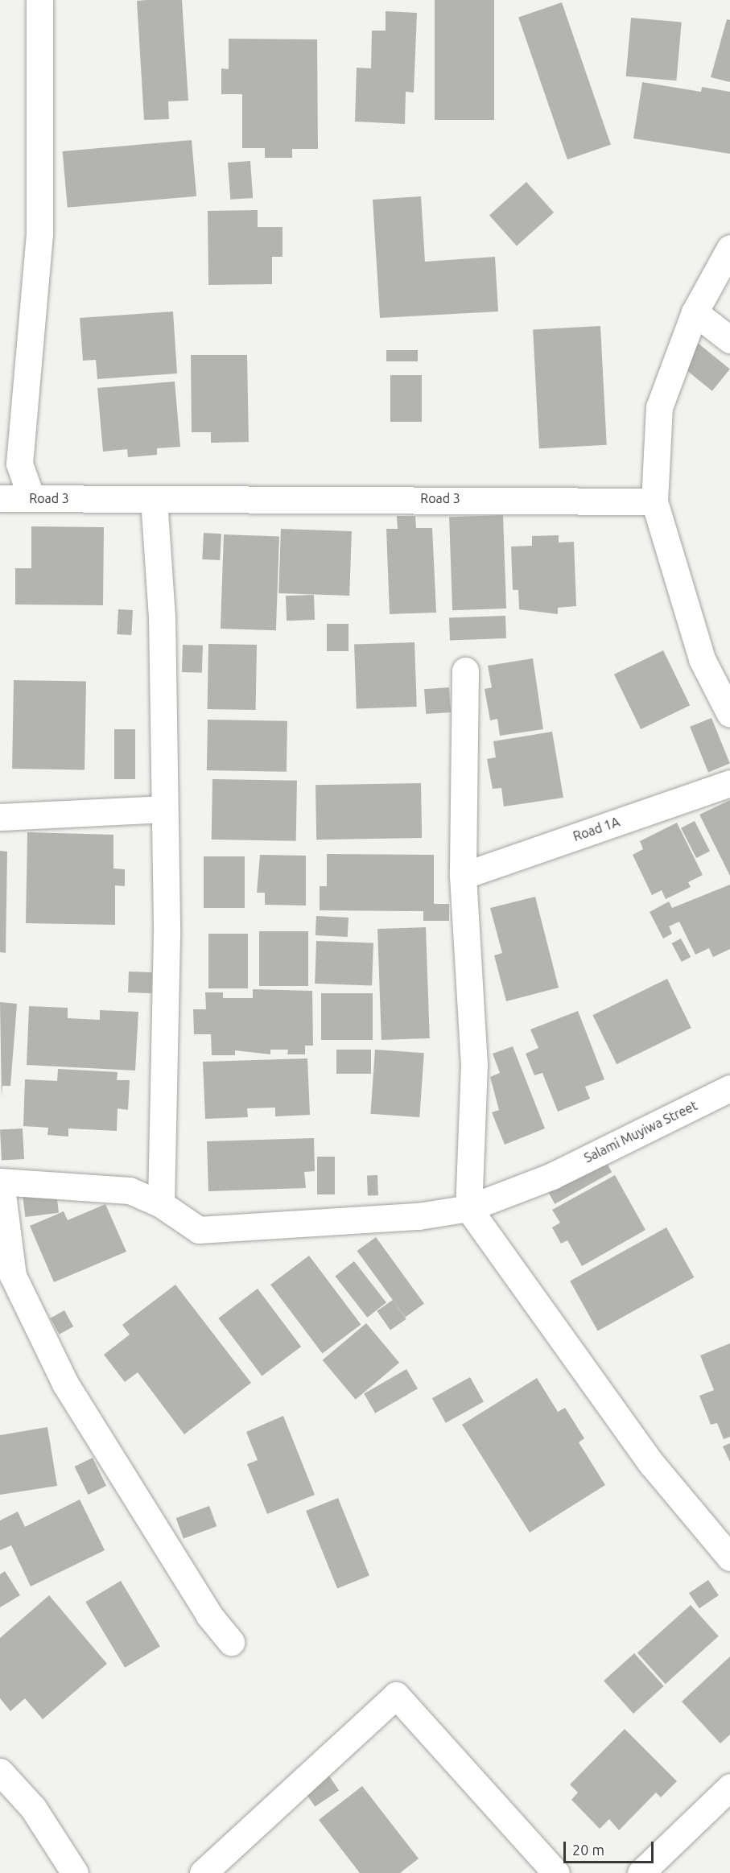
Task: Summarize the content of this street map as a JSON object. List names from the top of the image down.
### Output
{
  "streets": {
    "street": ["Road 3", "Road 1A", "Salami Muyiwa Street"]
  },
  "scale_bar": "20 m"
}
